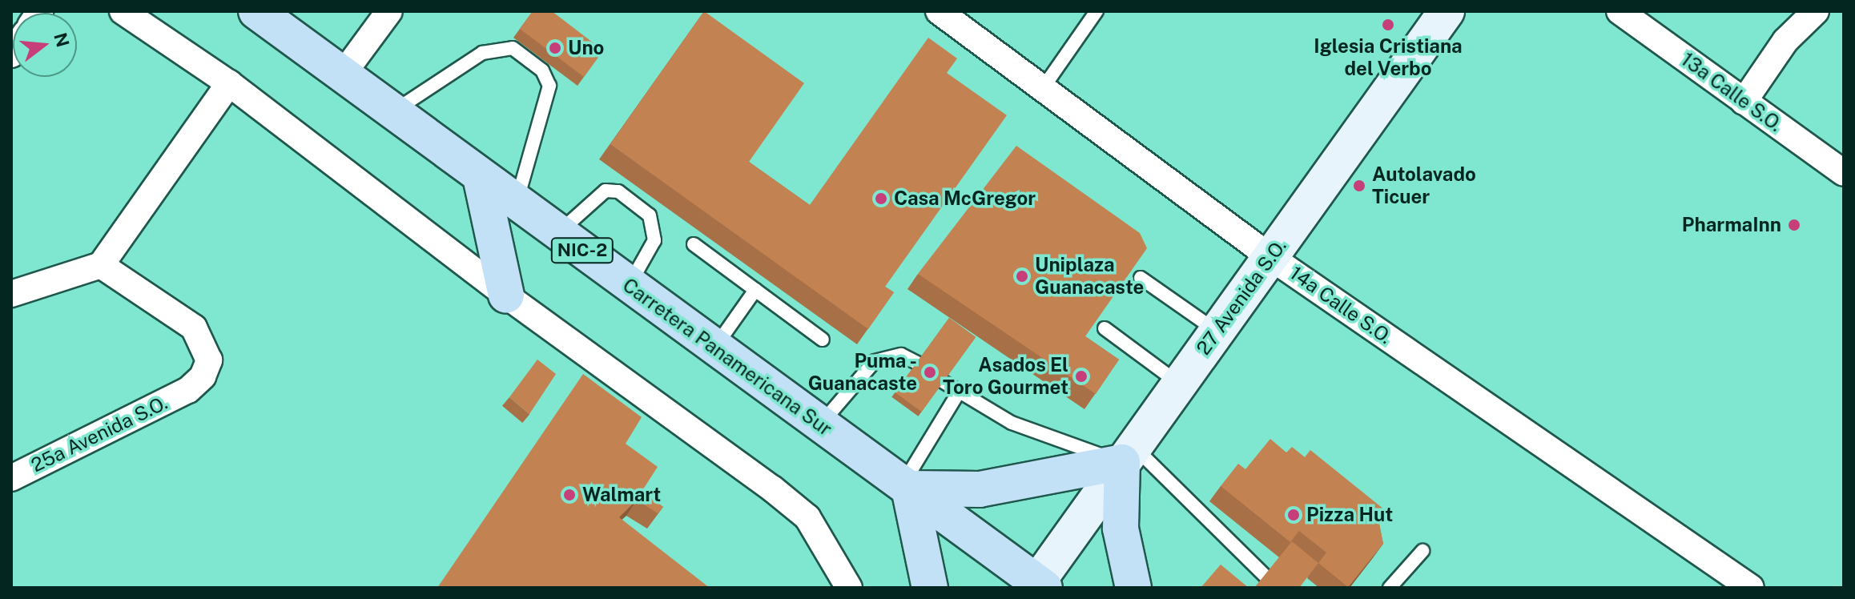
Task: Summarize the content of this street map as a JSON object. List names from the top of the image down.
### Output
{
  "streets": {
    "highway": ["NIC-2", "Carretera Panamericana Sur"],
    "main road": ["27 Avenida S.O."],
    "street": ["13a Calle S.O.", "14a Calle S.O.", "25a Avenida S.O."]
  },
  "crossings": [
    ["27 Avenida S.O.", "14a Calle S.O."],
    ["27 Avenida S.O.", "Carretera Panamericana Sur"]
  ],
  "places": [
    "Iglesia Cristiana del Verbo",
    "Uno",
    "Autolavado Ticuer",
    "Casa McGregor",
    "PharmaInn",
    "Uniplaza Guanacaste",
    "Puma - Guanacaste",
    "Asados El Toro Gourmet",
    "Walmart",
    "Pizza Hut"
  ],
  "north": "right"
}
